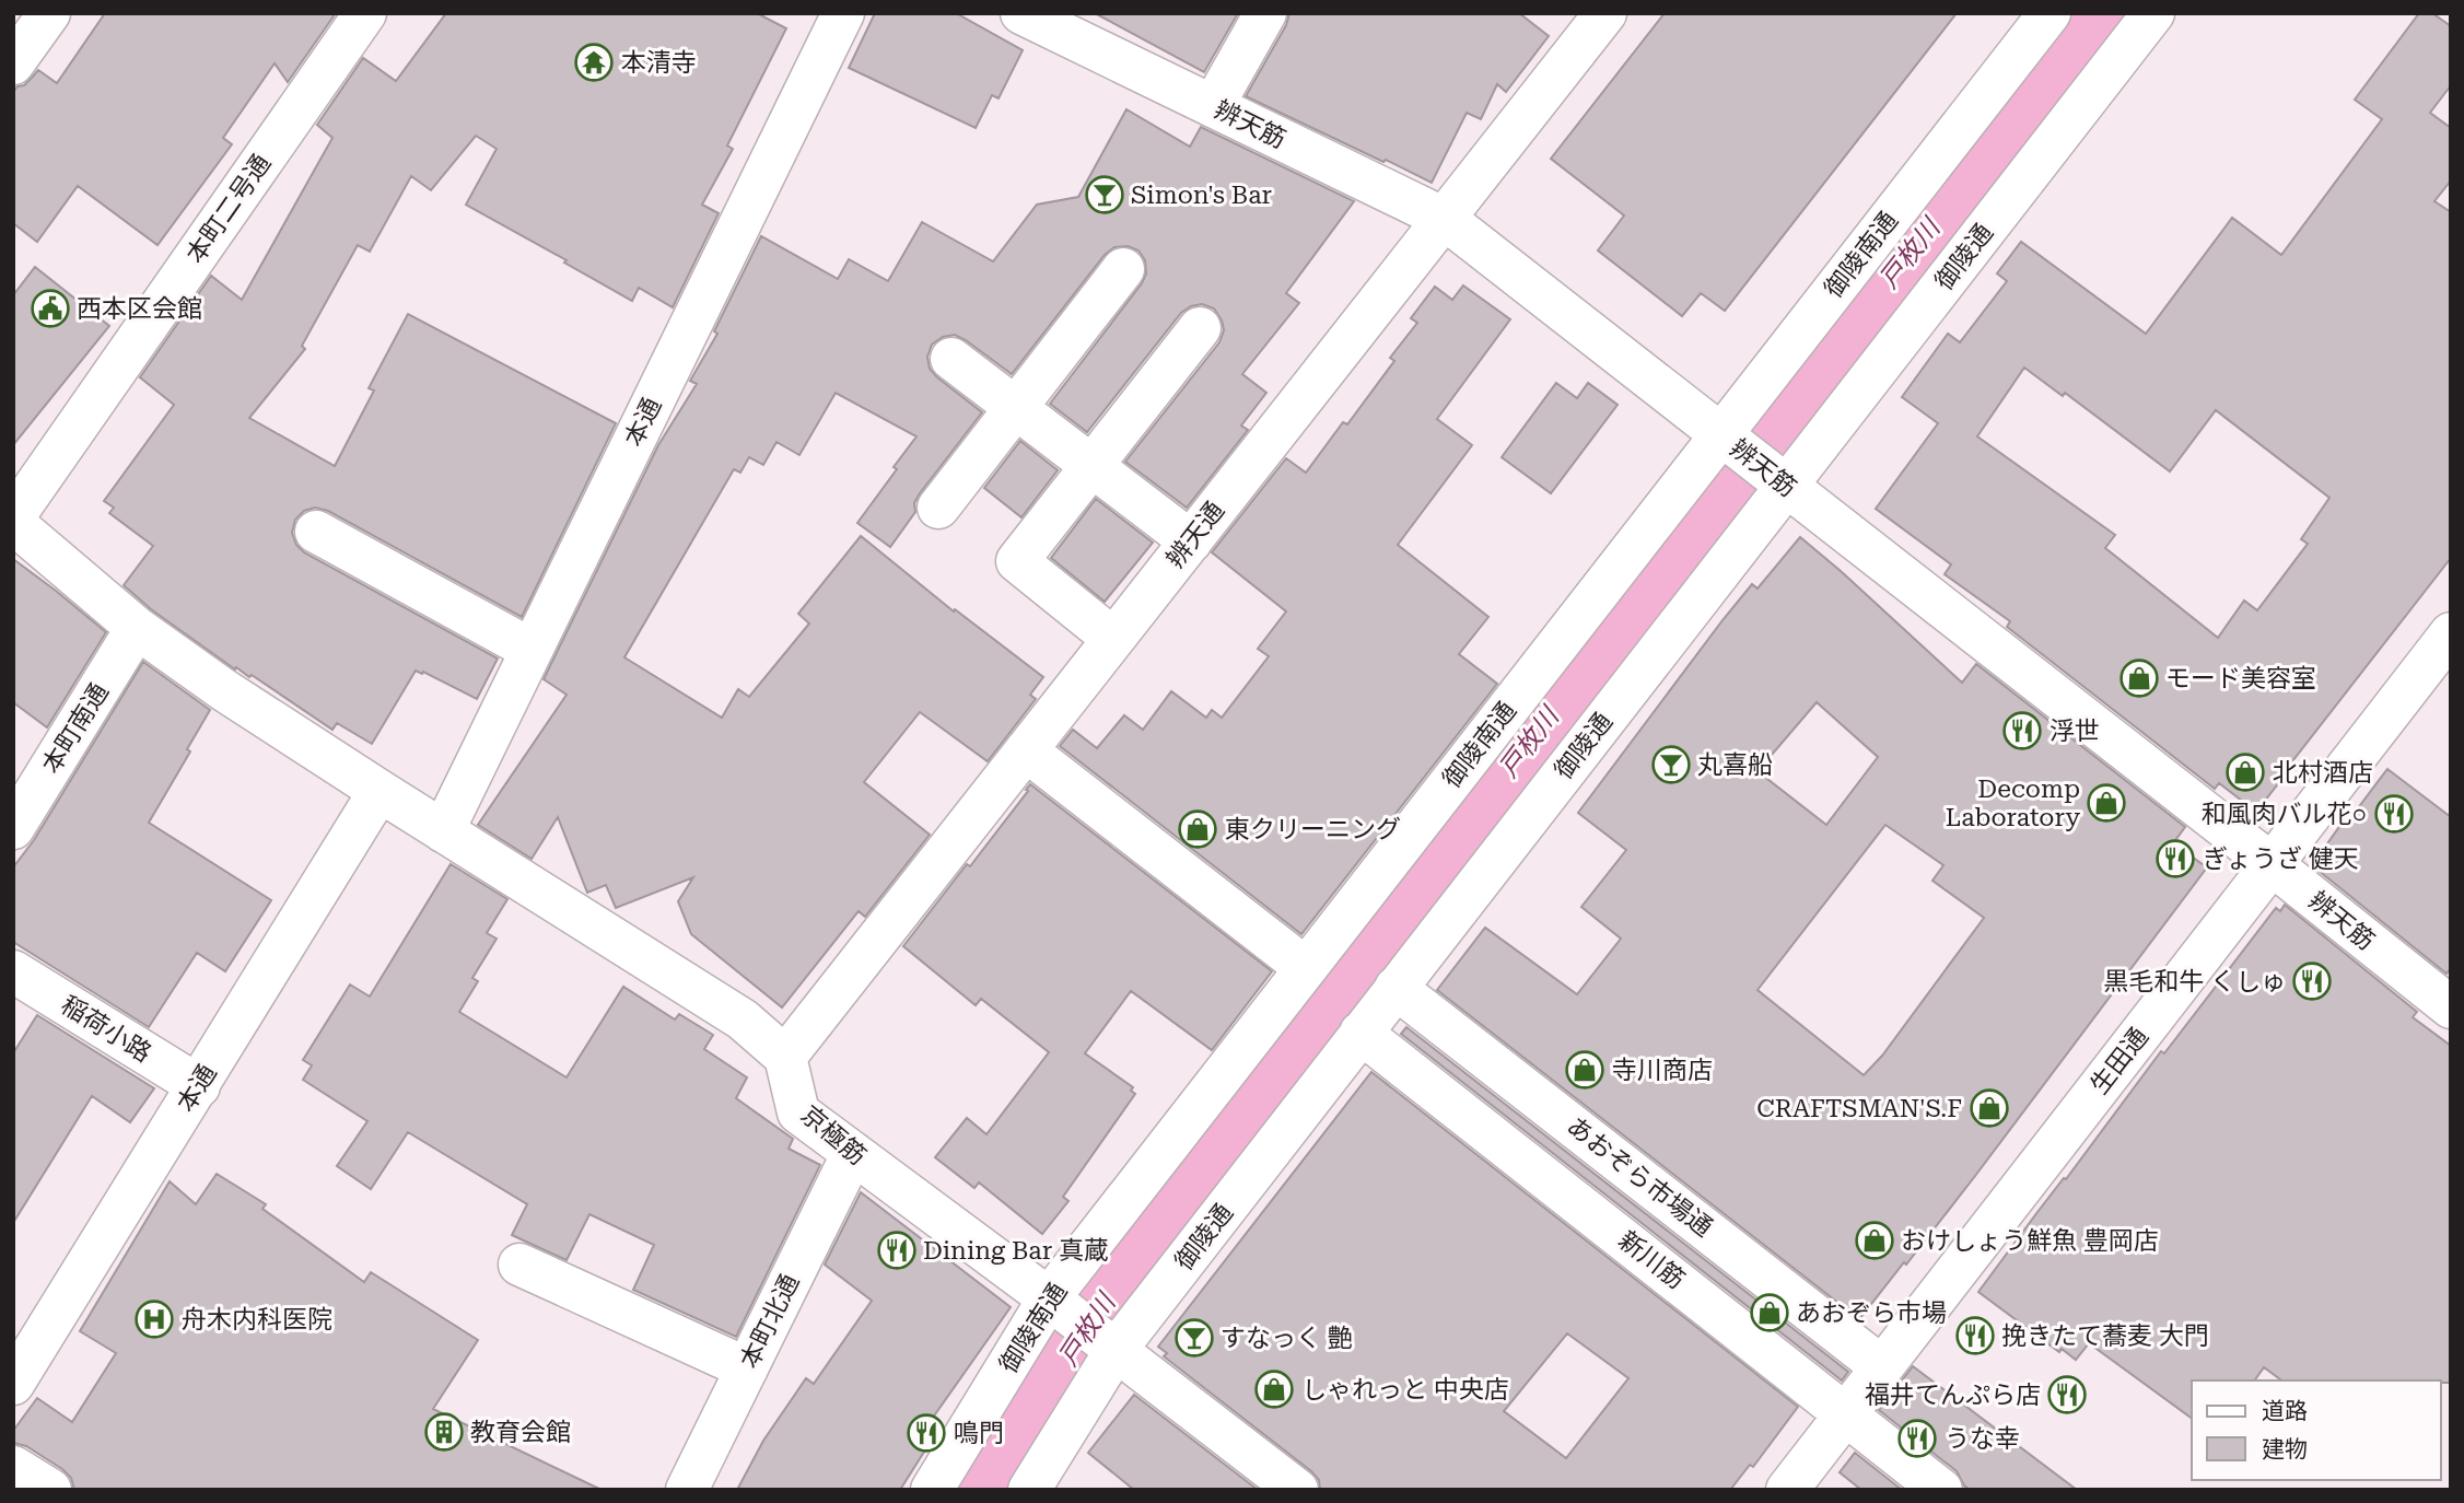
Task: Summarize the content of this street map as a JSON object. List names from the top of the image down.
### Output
{
  "streets": {
    "street": [
      "辨天筋",
      "本町二号通",
      "御陵南通",
      "御陵通",
      "本通",
      "辨天通",
      "本町南通",
      "稲荷小路",
      "生田通",
      "京極筋",
      "あおぞら市場通",
      "新川筋",
      "本町北通"
    ]
  },
  "crossings": [
    ["辨天筋", "御陵南通"],
    ["辨天筋", "御陵通"],
    ["辨天筋", "辨天通"],
    ["辨天筋", "生田通"],
    ["御陵南通", "京極筋"],
    ["御陵通", "京極筋"],
    ["御陵通", "あおぞら市場通"],
    ["御陵通", "新川筋"],
    ["本通", "稲荷小路"],
    ["辨天通", "京極筋"],
    ["生田通", "あおぞら市場通"],
    ["生田通", "新川筋"],
    ["京極筋", "本町北通"]
  ],
  "water": ["戸枚川"],
  "places": {
    "temple": ["本清寺"],
    "bar": ["Simon's Bar", "丸喜船", "すなっく 艶"],
    "public building": ["西本区会館"],
    "shop": [
      "モード美容室",
      "北村酒店",
      "Decomp Laboratory",
      "東クリーニング",
      "寺川商店",
      "CRAFTSMAN'S.F",
      "おけしょう鮮魚 豊岡店",
      "あおぞら市場",
      "しゃれっと 中央店"
    ],
    "restaurant": [
      "浮世",
      "和風肉バル花○",
      "ぎょうざ 健天",
      "黒毛和牛 くしゅ",
      "Dining Bar 真蔵",
      "挽きたて蕎麦 大門",
      "福井てんぷら店",
      "鳴門",
      "うな幸"
    ],
    "hospital": ["舟木内科医院"],
    "building": ["教育会館"]
  },
  "legend": ["道路", "建物"]
}
